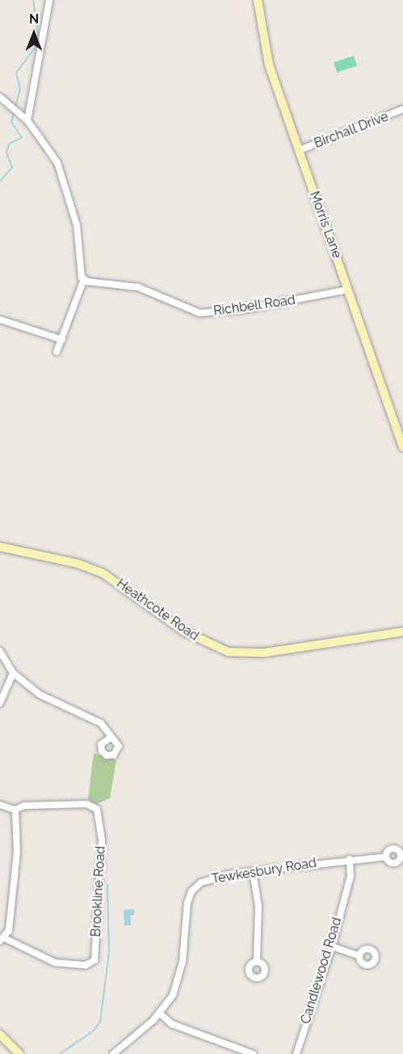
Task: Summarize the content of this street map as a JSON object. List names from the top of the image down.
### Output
{
  "streets": {
    "street": [
      "Birchall Drive",
      "Morris Lane",
      "Richbell Road",
      "Heathcote Road",
      "Tewkesbury Road",
      "Brookline Road",
      "Candlewood Road"
    ]
  },
  "crossings": [
    ["Birchall Drive", "Morris Lane"],
    ["Morris Lane", "Richbell Road"],
    ["Tewkesbury Road", "Candlewood Road"]
  ],
  "north": "top"
}
